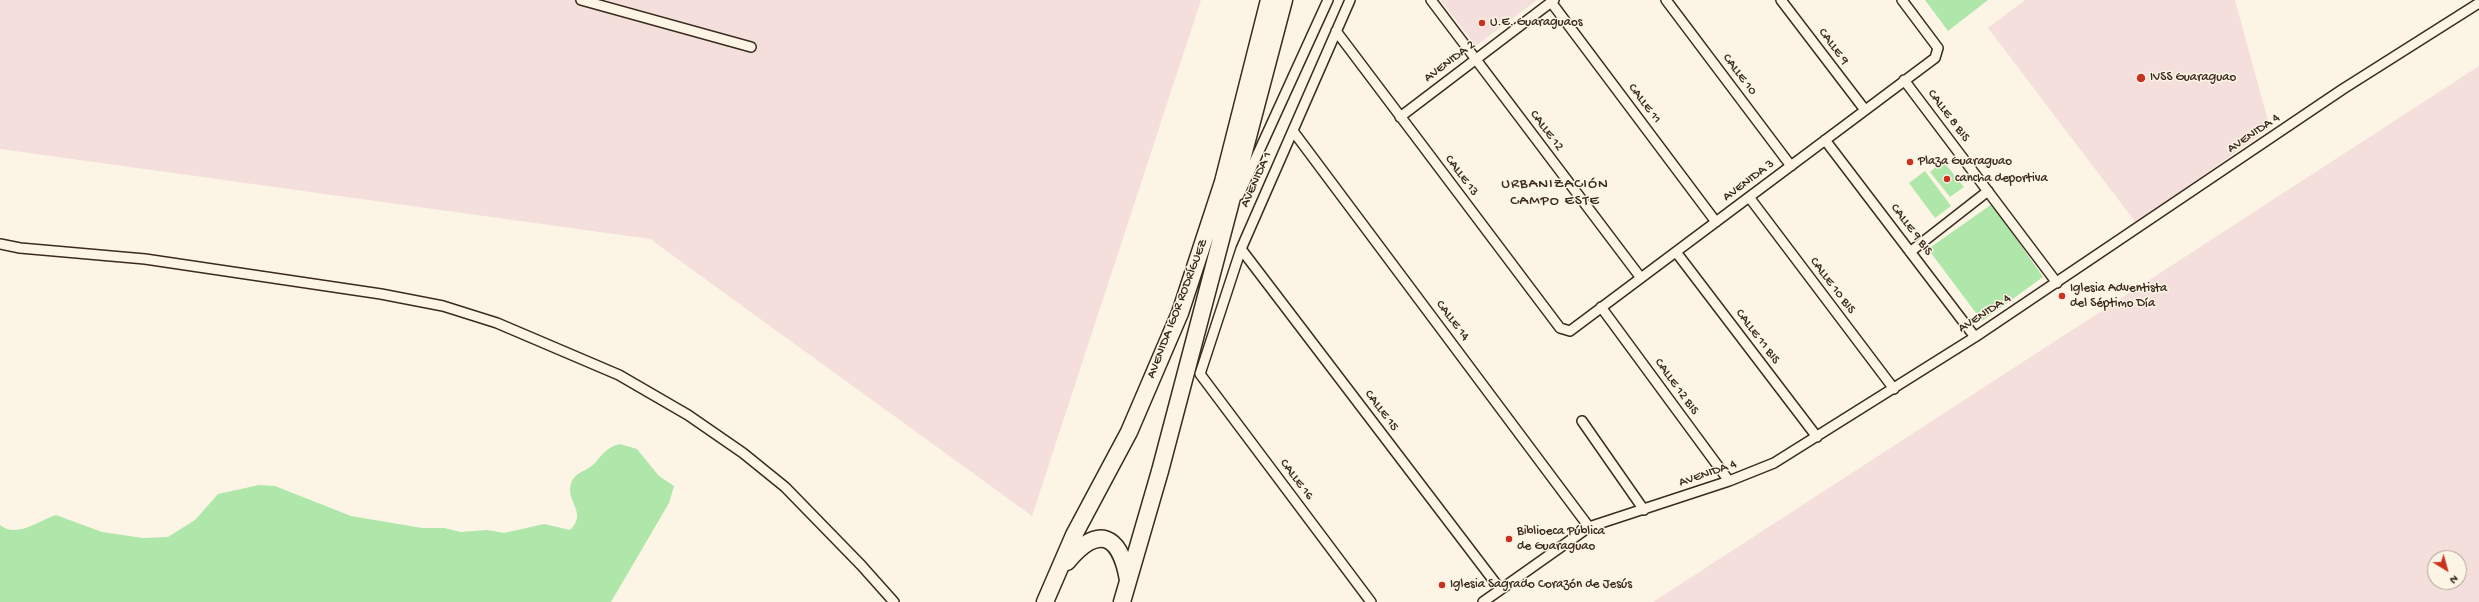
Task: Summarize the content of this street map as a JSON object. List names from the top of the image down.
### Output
{
  "streets": {
    "highway": ["AVENIDA IGOR RODRÍGUEZ"],
    "street": [
      "CALLE 9",
      "AVENIDA 2",
      "CALLE 10",
      "CALLE 11",
      "CALLE 8 BIS",
      "CALLE 12",
      "AVENIDA 4",
      "CALLE 13",
      "AVENIDA 1",
      "AVENIDA 3",
      "CALLE 9 BIS",
      "CALLE 10 BIS",
      "CALLE 14",
      "CALLE 11 BIS",
      "CALLE 12 BIS",
      "CALLE 15",
      "CALLE 16"
    ]
  },
  "crossings": [
    ["CALLE 9", "AVENIDA 3"],
    ["AVENIDA 2", "CALLE 11"],
    ["AVENIDA 2", "CALLE 12"],
    ["AVENIDA 2", "CALLE 13"],
    ["CALLE 10", "AVENIDA 3"],
    ["CALLE 11", "AVENIDA 3"],
    ["CALLE 8 BIS", "AVENIDA 4"],
    ["CALLE 8 BIS", "AVENIDA 3"],
    ["CALLE 12", "AVENIDA 3"],
    ["AVENIDA 4", "CALLE 9 BIS"],
    ["AVENIDA 4", "CALLE 10 BIS"],
    ["AVENIDA 4", "CALLE 14"],
    ["AVENIDA 4", "CALLE 11 BIS"],
    ["AVENIDA 4", "CALLE 12 BIS"],
    ["AVENIDA 4", "CALLE 15"],
    ["CALLE 13", "AVENIDA 1"],
    ["CALLE 13", "AVENIDA 3"],
    ["AVENIDA 1", "CALLE 14"],
    ["AVENIDA 1", "CALLE 15"],
    ["AVENIDA 1", "CALLE 16"],
    ["AVENIDA 3", "CALLE 9 BIS"],
    ["AVENIDA 3", "CALLE 10 BIS"],
    ["AVENIDA 3", "CALLE 11 BIS"],
    ["AVENIDA 3", "CALLE 12 BIS"]
  ],
  "districts": ["URBANIZACIÓN CAMPO ESTE"],
  "places": [
    "U.E. Guaraguaos",
    "IVSS Guaraguao",
    "Plaza Guaraguao",
    "cancha deportiva",
    "Iglesia Adventista del Séptimo Día",
    "Biblioeca Pública de Guaraguao",
    "Iglesia Sagrado Corazón de Jesús"
  ],
  "north": "bottom right"
}
